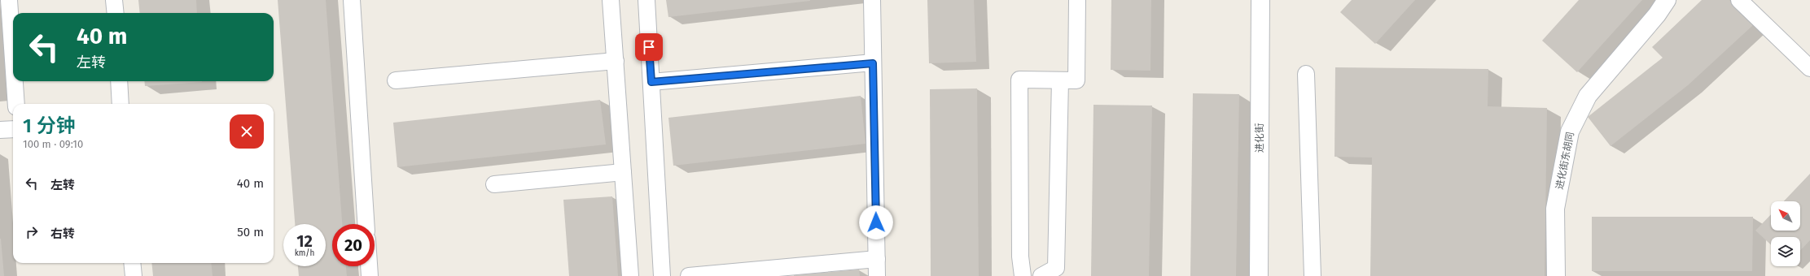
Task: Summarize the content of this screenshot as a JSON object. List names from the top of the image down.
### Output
{
  "streets": {
    "street": ["进化街", "进化街东胡同"]
  },
  "north": "top left",
  "page": {
    "turn": ["40 m", "左转"],
    "heading": ["1 分钟", "100 m · 09:10"],
    "list": [
      {
        "name": "左转",
        "value": "40 m"
      },
      {
        "name": "右转",
        "value": "50 m"
      }
    ],
    "speed": "12 km/h",
    "limit": "20"
  }
}
